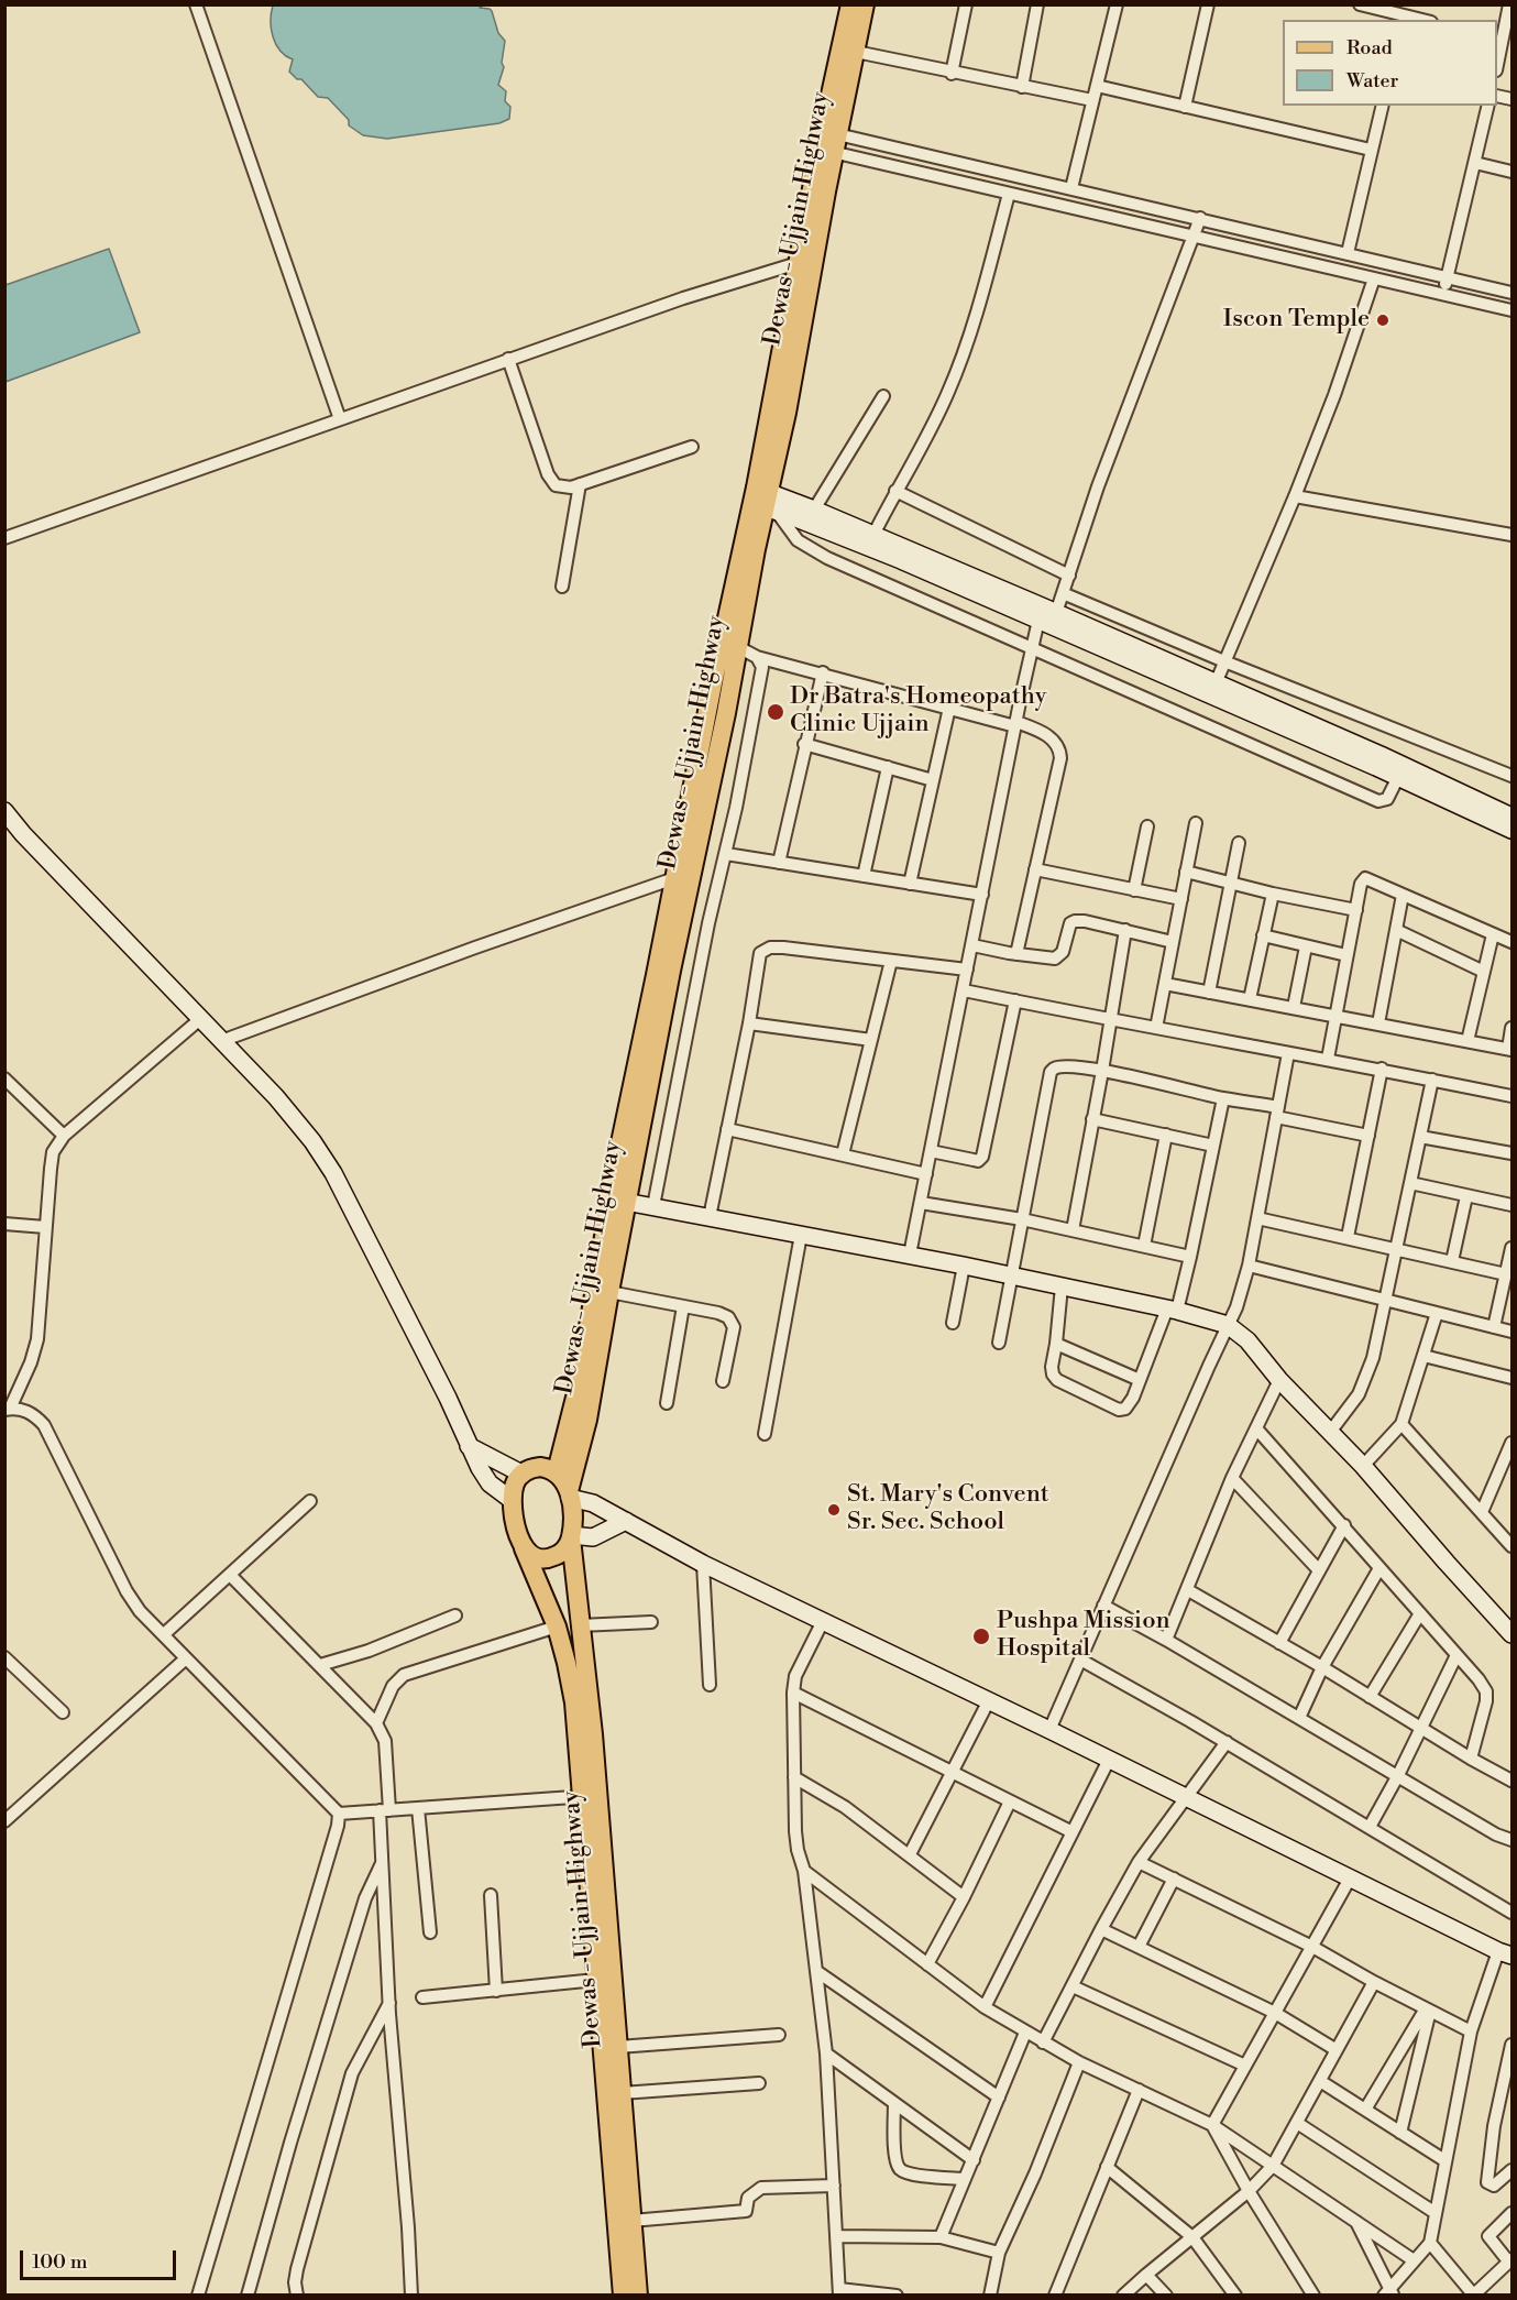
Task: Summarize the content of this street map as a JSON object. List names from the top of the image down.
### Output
{
  "streets": {
    "main road": ["Dewas - Ujjain Highway"]
  },
  "places": [
    "Iscon Temple",
    "Dr Batra's Homeopathy Clinic Ujjain",
    "St. Mary's Convent Sr. Sec. School",
    "Pushpa Mission Hospital"
  ],
  "legend": ["Road", "Water"],
  "scale_bar": "100 m"
}
